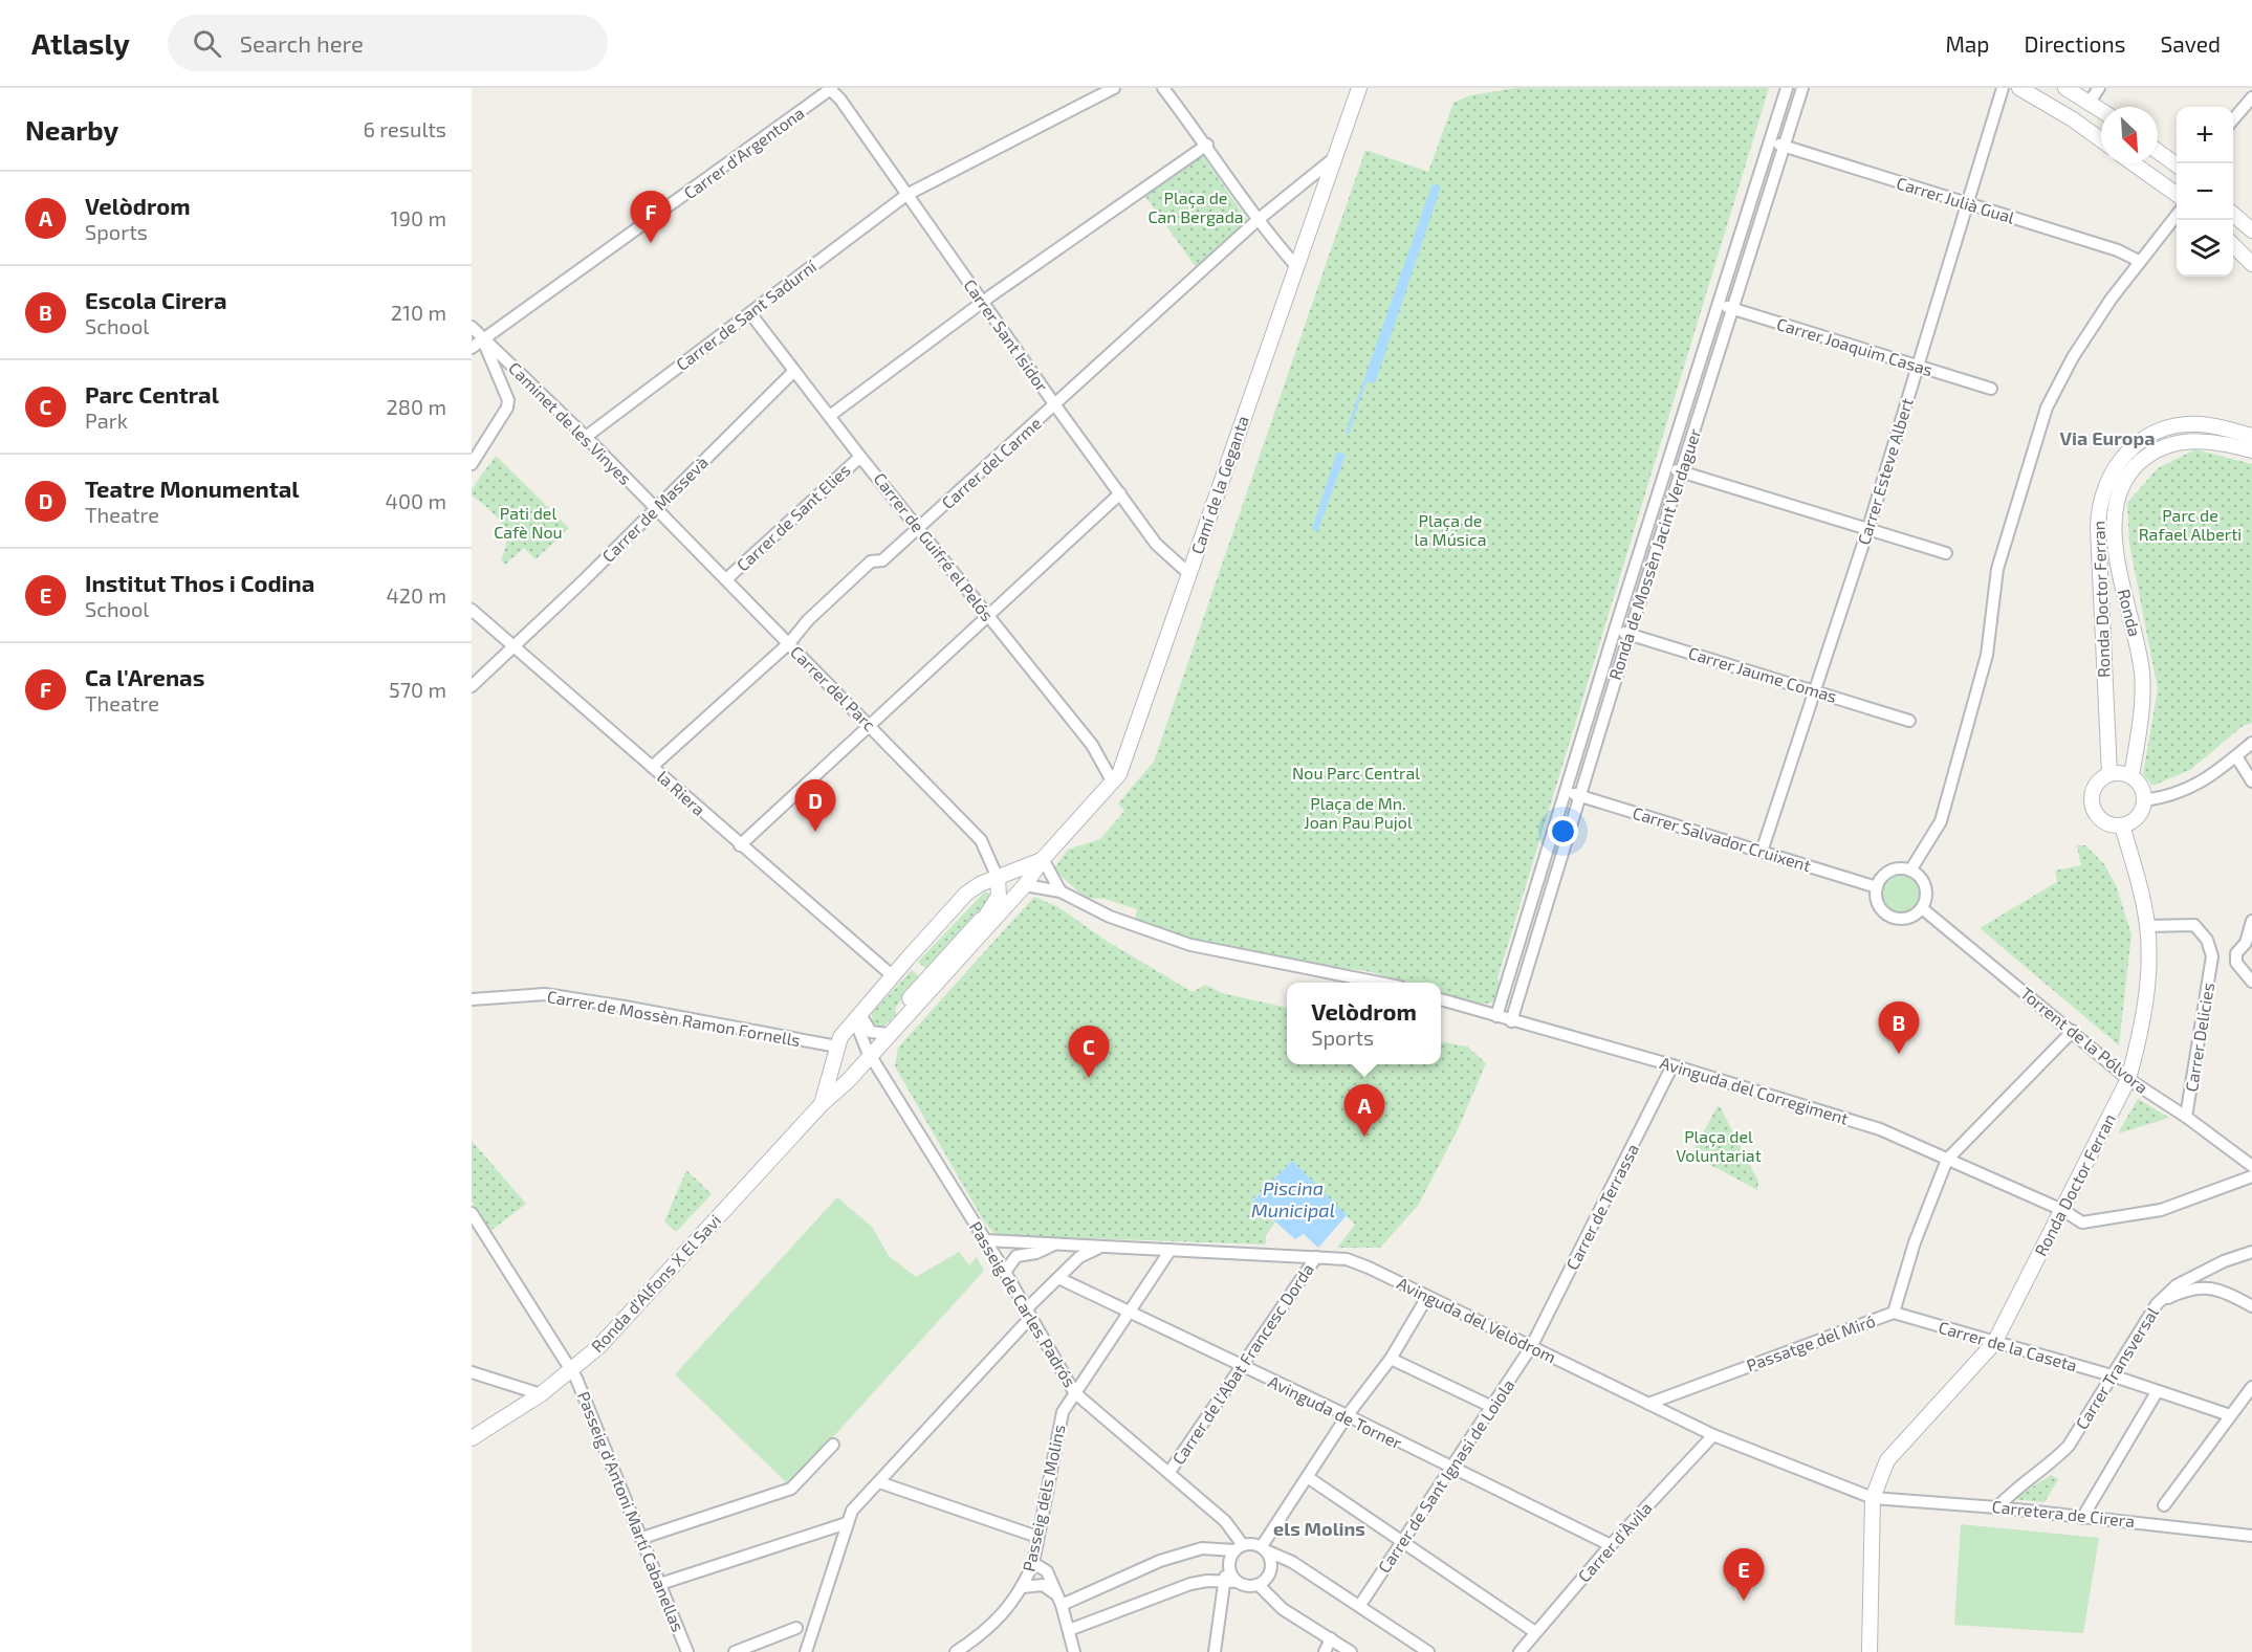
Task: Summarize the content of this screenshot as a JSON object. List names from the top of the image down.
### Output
{
  "streets": {
    "street": [
      "Carrer d'Argentona",
      "Carrer Julià Gual",
      "Carrer de Sant Sadurní",
      "Carrer Sant Isidor",
      "Carrer Joaquim Casas",
      "Caminet de les Vinyes",
      "Carrer del Carme",
      "Carrer Esteve Albert",
      "Camí de la Geganta",
      "Carrer de Massevà",
      "Carrer de Sant Elies",
      "Carrer de Guifré el Pelós",
      "Ronda de Mossèn Jacint Verdaguer",
      "Ronda Doctor Ferran",
      "Ronda",
      "Carrer Jaume Comas",
      "Carrer del Parc",
      "la Riera",
      "Carrer Salvador Cruixent",
      "Carrer de Mossèn Ramon Fornells",
      "Carrer Delicies",
      "Torrent de la Pólvora",
      "Avinguda del Corregiment",
      "Carrer de Terrassa",
      "Ronda d'Alfons X El Savi",
      "Passeig de Carles Padrós",
      "Avinguda del Velòdrom",
      "Passatge del Miró",
      "Carrer de la Caseta",
      "Carrer de l'Abat Francesc Dorda",
      "Carrer Transversal",
      "Avinguda de Torner",
      "Carrer de Sant Ignasi de Loiola",
      "Passeig dels Molins",
      "Passeig d'Antoni Martí Cabanellas",
      "Carretera de Cirera",
      "Carrer d'Àvila"
    ]
  },
  "crossings": [
    ["Carrer d'Argentona", "Carrer Sant Isidor"],
    ["Carrer d'Argentona", "Caminet de les Vinyes"],
    ["Carrer Julià Gual", "Carrer Esteve Albert"],
    ["Carrer Julià Gual", "Ronda de Mossèn Jacint Verdaguer"],
    ["Carrer de Sant Sadurní", "Carrer Sant Isidor"],
    ["Carrer de Sant Sadurní", "Caminet de les Vinyes"],
    ["Carrer de Sant Sadurní", "Carrer de Guifré el Pelós"],
    ["Carrer Sant Isidor", "Carrer del Carme"],
    ["Carrer Sant Isidor", "Camí de la Geganta"],
    ["Carrer Joaquim Casas", "Carrer Esteve Albert"],
    ["Carrer Joaquim Casas", "Ronda de Mossèn Jacint Verdaguer"],
    ["Caminet de les Vinyes", "Carrer de Massevà"],
    ["Caminet de les Vinyes", "Carrer del Parc"],
    ["Carrer del Carme", "Camí de la Geganta"],
    ["Carrer del Carme", "Carrer de Guifré el Pelós"],
    ["Carrer del Carme", "Carrer del Parc"],
    ["Carrer del Carme", "la Riera"],
    ["Carrer Esteve Albert", "Carrer Jaume Comas"],
    ["Carrer Esteve Albert", "Carrer Salvador Cruixent"],
    ["Camí de la Geganta", "Carrer de Guifré el Pelós"],
    ["Camí de la Geganta", "Ronda d'Alfons X El Savi"],
    ["Carrer de Massevà", "Carrer de Guifré el Pelós"],
    ["Carrer de Massevà", "Carrer del Parc"],
    ["Carrer de Massevà", "la Riera"],
    ["Carrer de Sant Elies", "Carrer de Guifré el Pelós"],
    ["Carrer de Sant Elies", "Carrer del Parc"],
    ["Ronda de Mossèn Jacint Verdaguer", "Carrer Jaume Comas"],
    ["Ronda de Mossèn Jacint Verdaguer", "Carrer Salvador Cruixent"],
    ["Ronda de Mossèn Jacint Verdaguer", "Avinguda del Corregiment"],
    ["Ronda Doctor Ferran", "Ronda"],
    ["Ronda Doctor Ferran", "Carrer Delicies"],
    ["Ronda Doctor Ferran", "Torrent de la Pólvora"],
    ["Ronda Doctor Ferran", "Avinguda del Corregiment"],
    ["Ronda Doctor Ferran", "Avinguda del Velòdrom"],
    ["Ronda Doctor Ferran", "Carrer de la Caseta"],
    ["Ronda Doctor Ferran", "Carretera de Cirera"],
    ["Carrer Salvador Cruixent", "Torrent de la Pólvora"],
    ["Carrer Delicies", "Torrent de la Pólvora"],
    ["Avinguda del Corregiment", "Carrer de Terrassa"],
    ["Avinguda del Corregiment", "Passatge del Miró"],
    ["Carrer de Terrassa", "Avinguda del Velòdrom"],
    ["Carrer de Terrassa", "Carrer de Sant Ignasi de Loiola"],
    ["Ronda d'Alfons X El Savi", "Passeig de Carles Padrós"],
    ["Ronda d'Alfons X El Savi", "Passeig d'Antoni Martí Cabanellas"],
    ["Passeig de Carles Padrós", "Avinguda del Velòdrom"],
    ["Passeig de Carles Padrós", "Carrer de l'Abat Francesc Dorda"],
    ["Passeig de Carles Padrós", "Passeig dels Molins"],
    ["Avinguda del Velòdrom", "Passatge del Miró"],
    ["Avinguda del Velòdrom", "Carrer de l'Abat Francesc Dorda"],
    ["Avinguda del Velòdrom", "Carrer de Sant Ignasi de Loiola"],
    ["Avinguda del Velòdrom", "Passeig dels Molins"],
    ["Avinguda del Velòdrom", "Carretera de Cirera"],
    ["Avinguda del Velòdrom", "Carrer d'Àvila"],
    ["Passatge del Miró", "Carrer de la Caseta"],
    ["Carrer de la Caseta", "Carrer Transversal"],
    ["Carrer de l'Abat Francesc Dorda", "Avinguda de Torner"],
    ["Carrer Transversal", "Carretera de Cirera"],
    ["Avinguda de Torner", "Carrer de Sant Ignasi de Loiola"],
    ["Avinguda de Torner", "Passeig dels Molins"],
    ["Avinguda de Torner", "Carrer d'Àvila"]
  ],
  "districts": ["Via Europa", "els Molins"],
  "water": ["Piscina Municipal"],
  "parks": [
    "Plaça de Can Bergada",
    "Pati del Cafè Nou",
    "Parc de Rafael Alberti",
    "Plaça de la Música",
    "Nou Parc Central",
    "Plaça de Mn. Joan Pau Pujol",
    "Plaça del Voluntariat"
  ],
  "north": "bottom right",
  "page": {
    "header": "Atlasly",
    "search": "Search here",
    "nav": ["Map", "Directions", "Saved"],
    "heading": ["Nearby", "6 results"],
    "map_buttons": ["+", "−"],
    "list": [
      {
        "mark": "A",
        "name": "Velòdrom",
        "note": "Sports",
        "value": "190 m"
      },
      {
        "mark": "B",
        "name": "Escola Cirera",
        "note": "School",
        "value": "210 m"
      },
      {
        "mark": "C",
        "name": "Parc Central",
        "note": "Park",
        "value": "280 m"
      },
      {
        "mark": "D",
        "name": "Teatre Monumental",
        "note": "Theatre",
        "value": "400 m"
      },
      {
        "mark": "E",
        "name": "Institut Thos i Codina",
        "note": "School",
        "value": "420 m"
      },
      {
        "mark": "F",
        "name": "Ca l'Arenas",
        "note": "Theatre",
        "value": "570 m"
      }
    ],
    "pins": [
      "F",
      "D",
      "B",
      "C",
      "A",
      "E"
    ],
    "popup": ["Velòdrom", "Sports"]
  }
}
